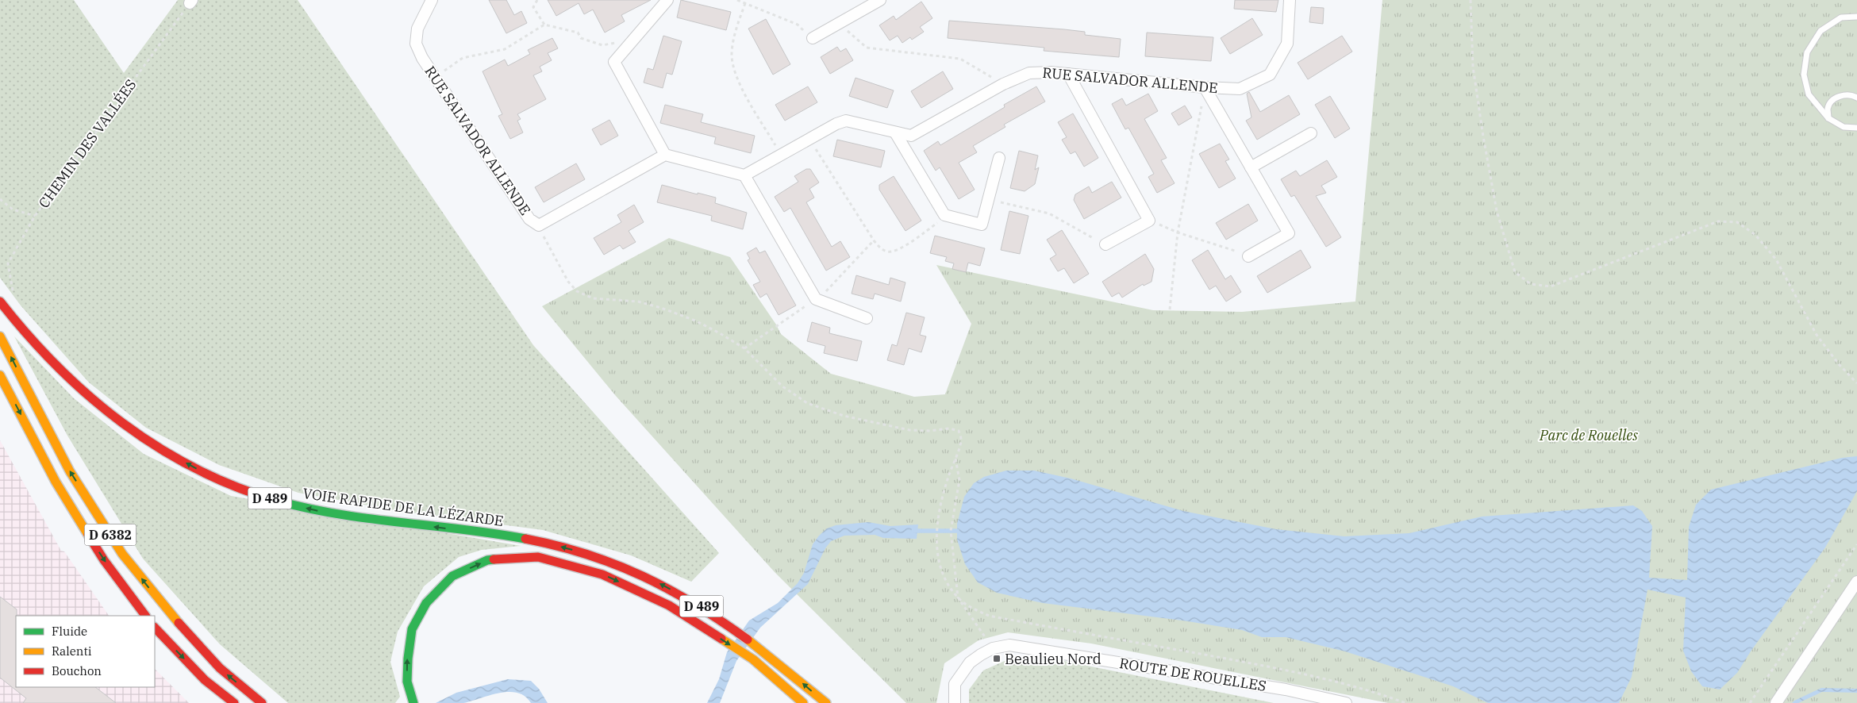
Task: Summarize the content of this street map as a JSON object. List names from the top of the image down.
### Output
{
  "streets": {
    "highway": ["D 489", "VOIE RAPIDE DE LA LÉZARDE", "D 6382"],
    "street": ["RUE SALVADOR ALLENDE", "ROUTE DE ROUELLES"],
    "path": ["CHEMIN DES VALLÉES"]
  },
  "one_way": ["VOIE RAPIDE DE LA LÉZARDE"],
  "parks": ["Parc de Rouelles"],
  "places": {
    "transit": ["Beaulieu Nord"]
  },
  "legend": ["Fluide", "Ralenti", "Bouchon"]
}
